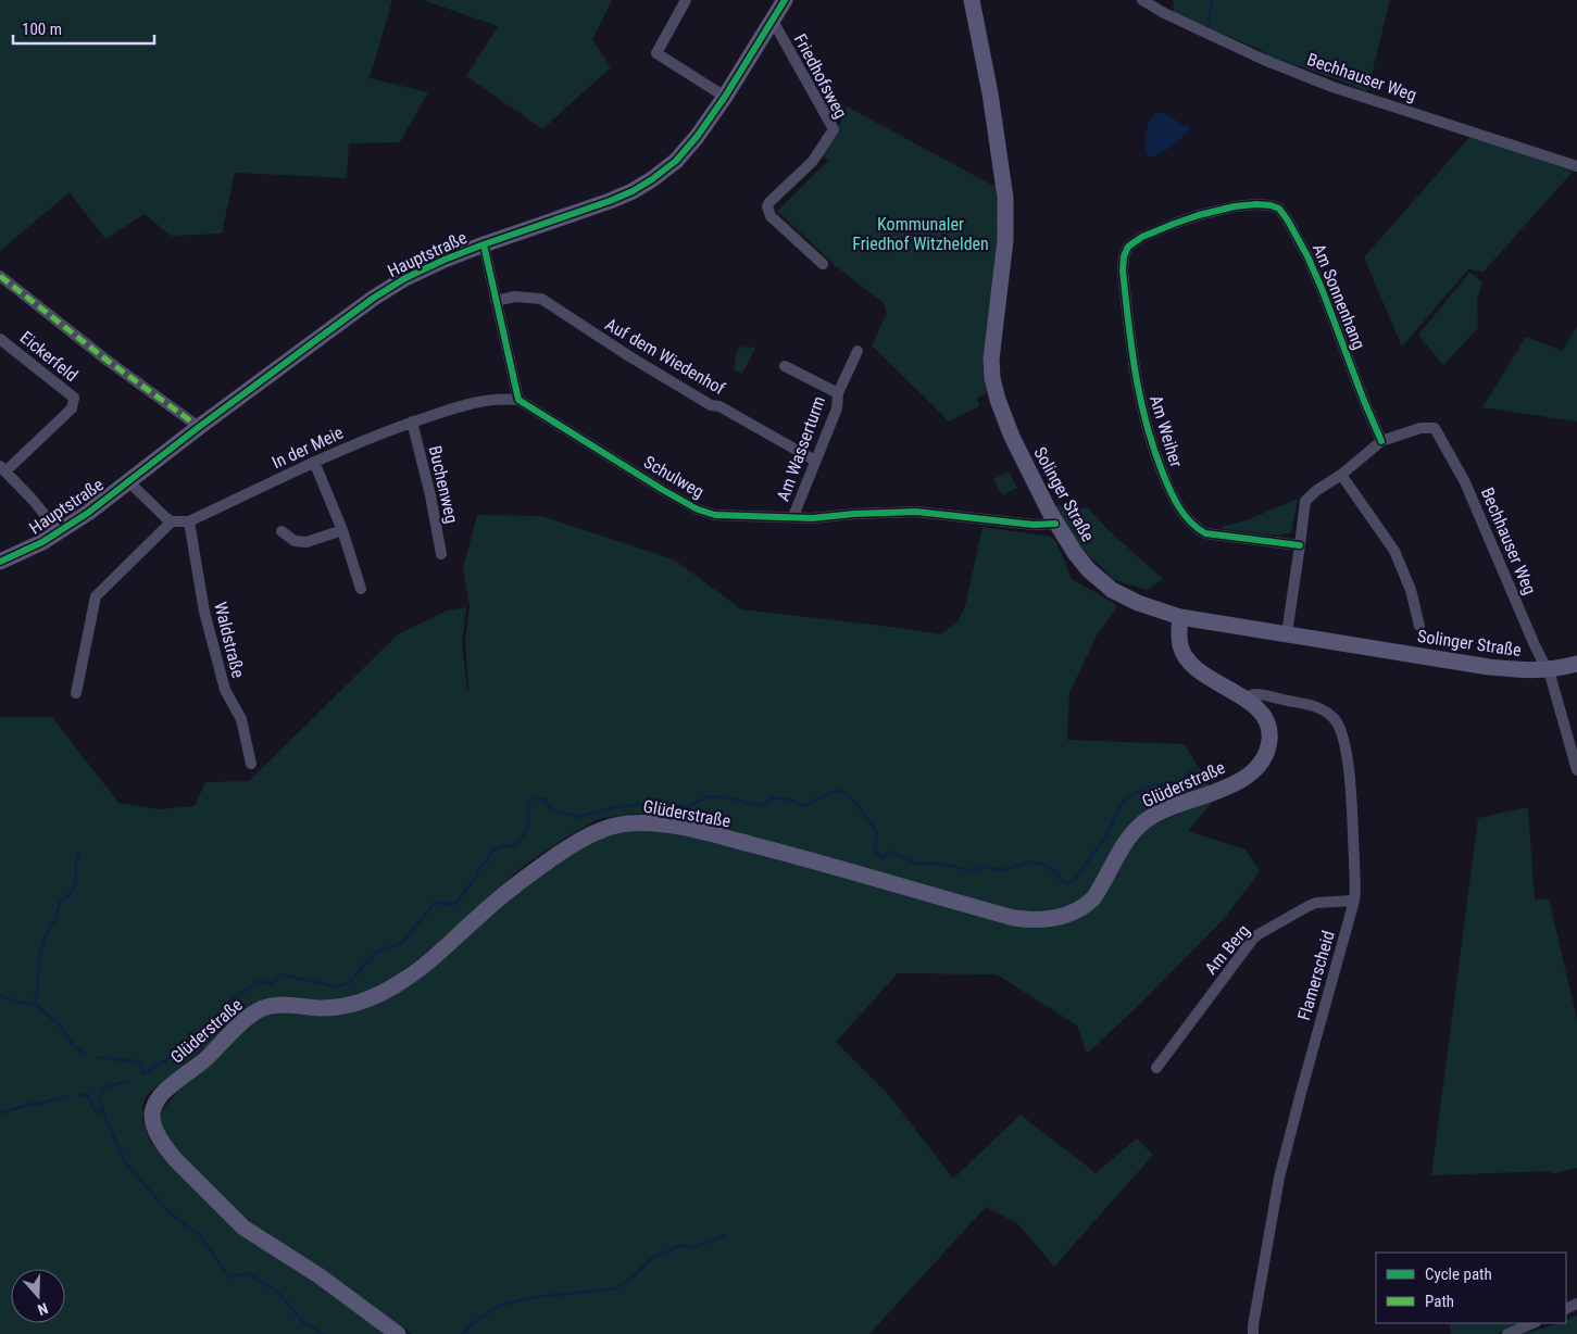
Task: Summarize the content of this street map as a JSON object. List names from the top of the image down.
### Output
{
  "streets": {
    "main road": ["Hauptstraße", "Solinger Straße", "Glüderstraße"],
    "street": [
      "Friedhofsweg",
      "Bechhauser Weg",
      "Am Sonnenhang",
      "Eickerfeld",
      "Auf dem Wiedenhof",
      "Am Weiher",
      "In der Meie",
      "Am Wasserturm",
      "Schulweg",
      "Buchenweg",
      "Waldstraße",
      "Am Berg",
      "Flamerscheid"
    ]
  },
  "crossings": [
    ["Friedhofsweg", "Hauptstraße"],
    ["Bechhauser Weg", "Am Sonnenhang"],
    ["Bechhauser Weg", "Solinger Straße"],
    ["Am Sonnenhang", "Am Weiher"],
    ["Auf dem Wiedenhof", "Am Wasserturm"],
    ["In der Meie", "Schulweg"],
    ["In der Meie", "Buchenweg"],
    ["In der Meie", "Waldstraße"],
    ["Am Wasserturm", "Schulweg"],
    ["Schulweg", "Solinger Straße"],
    ["Solinger Straße", "Glüderstraße"],
    ["Glüderstraße", "Flamerscheid"],
    ["Am Berg", "Flamerscheid"]
  ],
  "parks": ["Kommunaler Friedhof Witzhelden"],
  "legend": ["Cycle path", "Path"],
  "scale_bar": "100 m",
  "north": "bottom"
}
